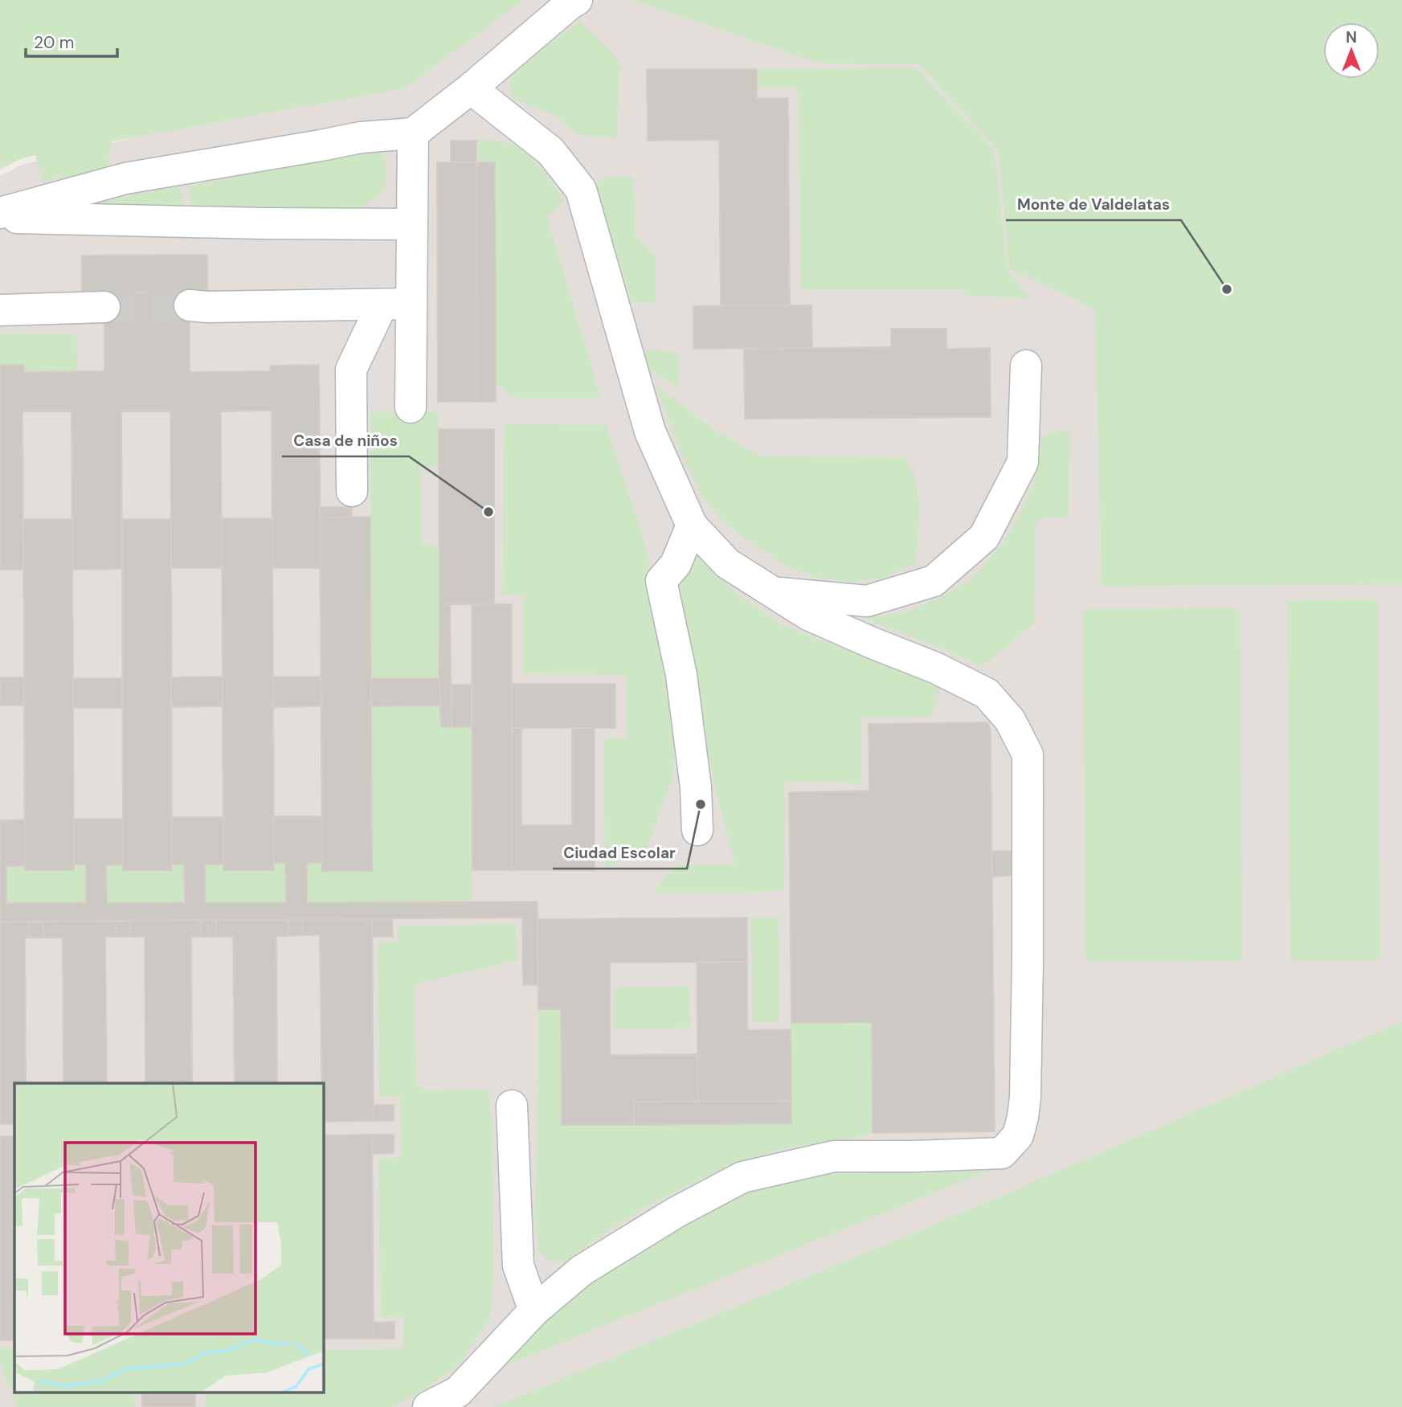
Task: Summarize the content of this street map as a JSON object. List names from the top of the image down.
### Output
{
  "places": ["Monte de Valdelatas", "Casa de niños", "Ciudad Escolar"],
  "scale_bar": "20 m",
  "north": "top"
}
